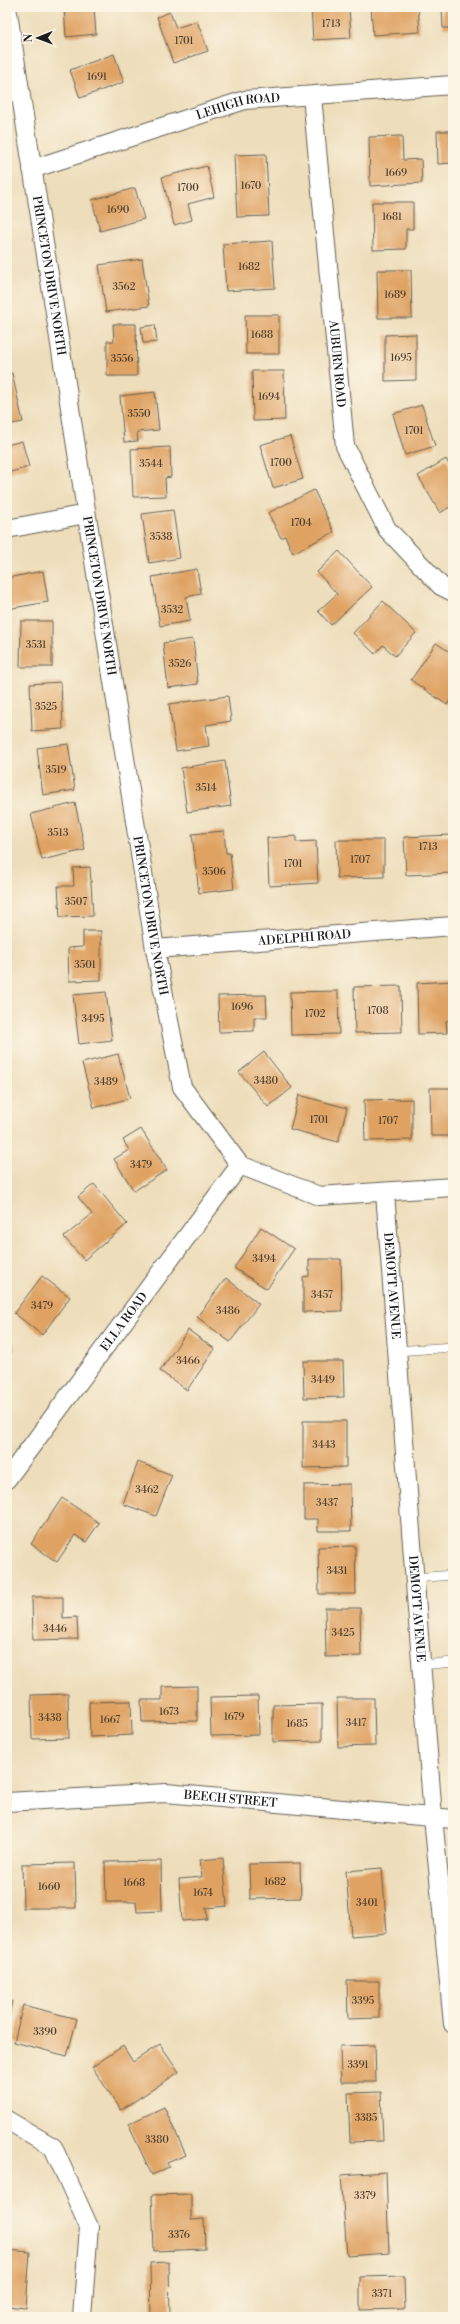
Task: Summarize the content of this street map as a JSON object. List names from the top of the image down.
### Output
{
  "streets": {
    "street": [
      "LEHIGH ROAD",
      "PRINCETON DRIVE NORTH",
      "AUBURN ROAD",
      "ADELPHI ROAD",
      "DEMOTT AVENUE",
      "ELLA ROAD",
      "BEECH STREET"
    ]
  },
  "crossings": [
    ["LEHIGH ROAD", "PRINCETON DRIVE NORTH"],
    ["LEHIGH ROAD", "AUBURN ROAD"],
    ["PRINCETON DRIVE NORTH", "ADELPHI ROAD"],
    ["PRINCETON DRIVE NORTH", "ELLA ROAD"],
    ["DEMOTT AVENUE", "BEECH STREET"]
  ],
  "house_numbers": [
    "1713",
    "1701",
    "1691",
    "1669",
    "1670",
    "1700",
    "1690",
    "1681",
    "1682",
    "3562",
    "1689",
    "1688",
    "1695",
    "3556",
    "1694",
    "3550",
    "1701",
    "1700",
    "3544",
    "1704",
    "3538",
    "3532",
    "3531",
    "3526",
    "3525",
    "3519",
    "3514",
    "3513",
    "1713",
    "1707",
    "1701",
    "3506",
    "3507",
    "3501",
    "1696",
    "1708",
    "1702",
    "3495",
    "3480",
    "3489",
    "1701",
    "1707",
    "3479",
    "3494",
    "3457",
    "3479",
    "3486",
    "3466",
    "3449",
    "3443",
    "3462",
    "3437",
    "3431",
    "3446",
    "3425",
    "1673",
    "1679",
    "3438",
    "1667",
    "3417",
    "1685",
    "1682",
    "1668",
    "1660",
    "1674",
    "3401",
    "3395",
    "3390",
    "3391",
    "3385",
    "3380",
    "3379",
    "3376",
    "3371"
  ],
  "north": "left"
}
